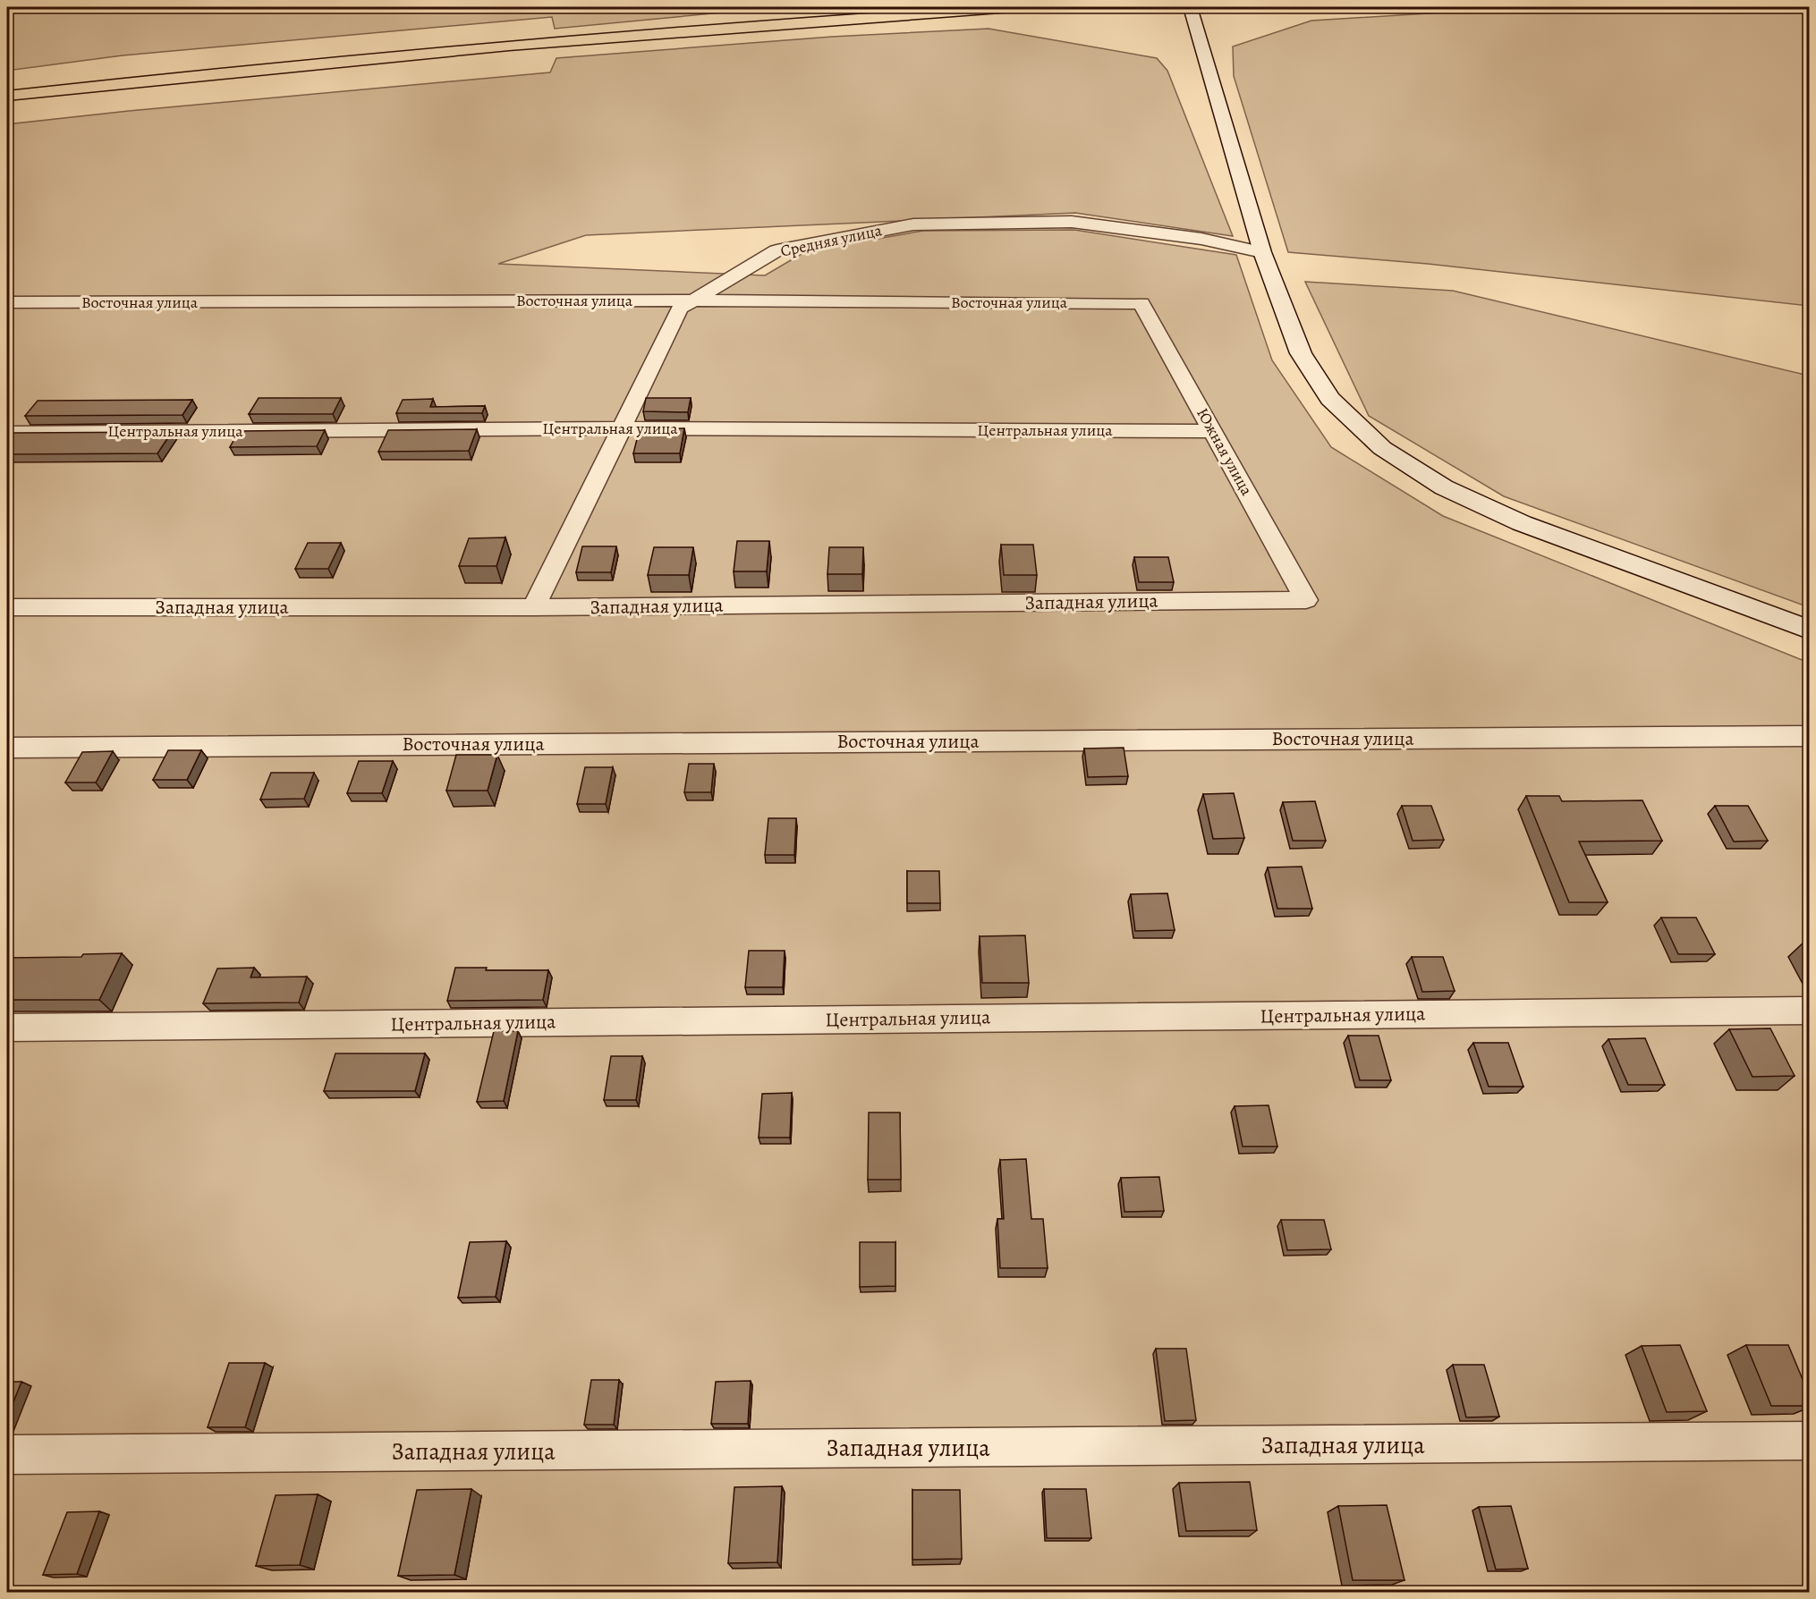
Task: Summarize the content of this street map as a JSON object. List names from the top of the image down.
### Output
{
  "streets": {
    "street": [
      "Средняя улица",
      "Восточная улица",
      "Центральная улица",
      "Южная улица",
      "Западная улица"
    ]
  },
  "crossings": [
    ["Средняя улица", "Восточная улица"],
    ["Средняя улица", "Центральная улица"],
    ["Средняя улица", "Западная улица"],
    ["Восточная улица", "Южная улица"],
    ["Центральная улица", "Южная улица"],
    ["Южная улица", "Западная улица"]
  ]
}
